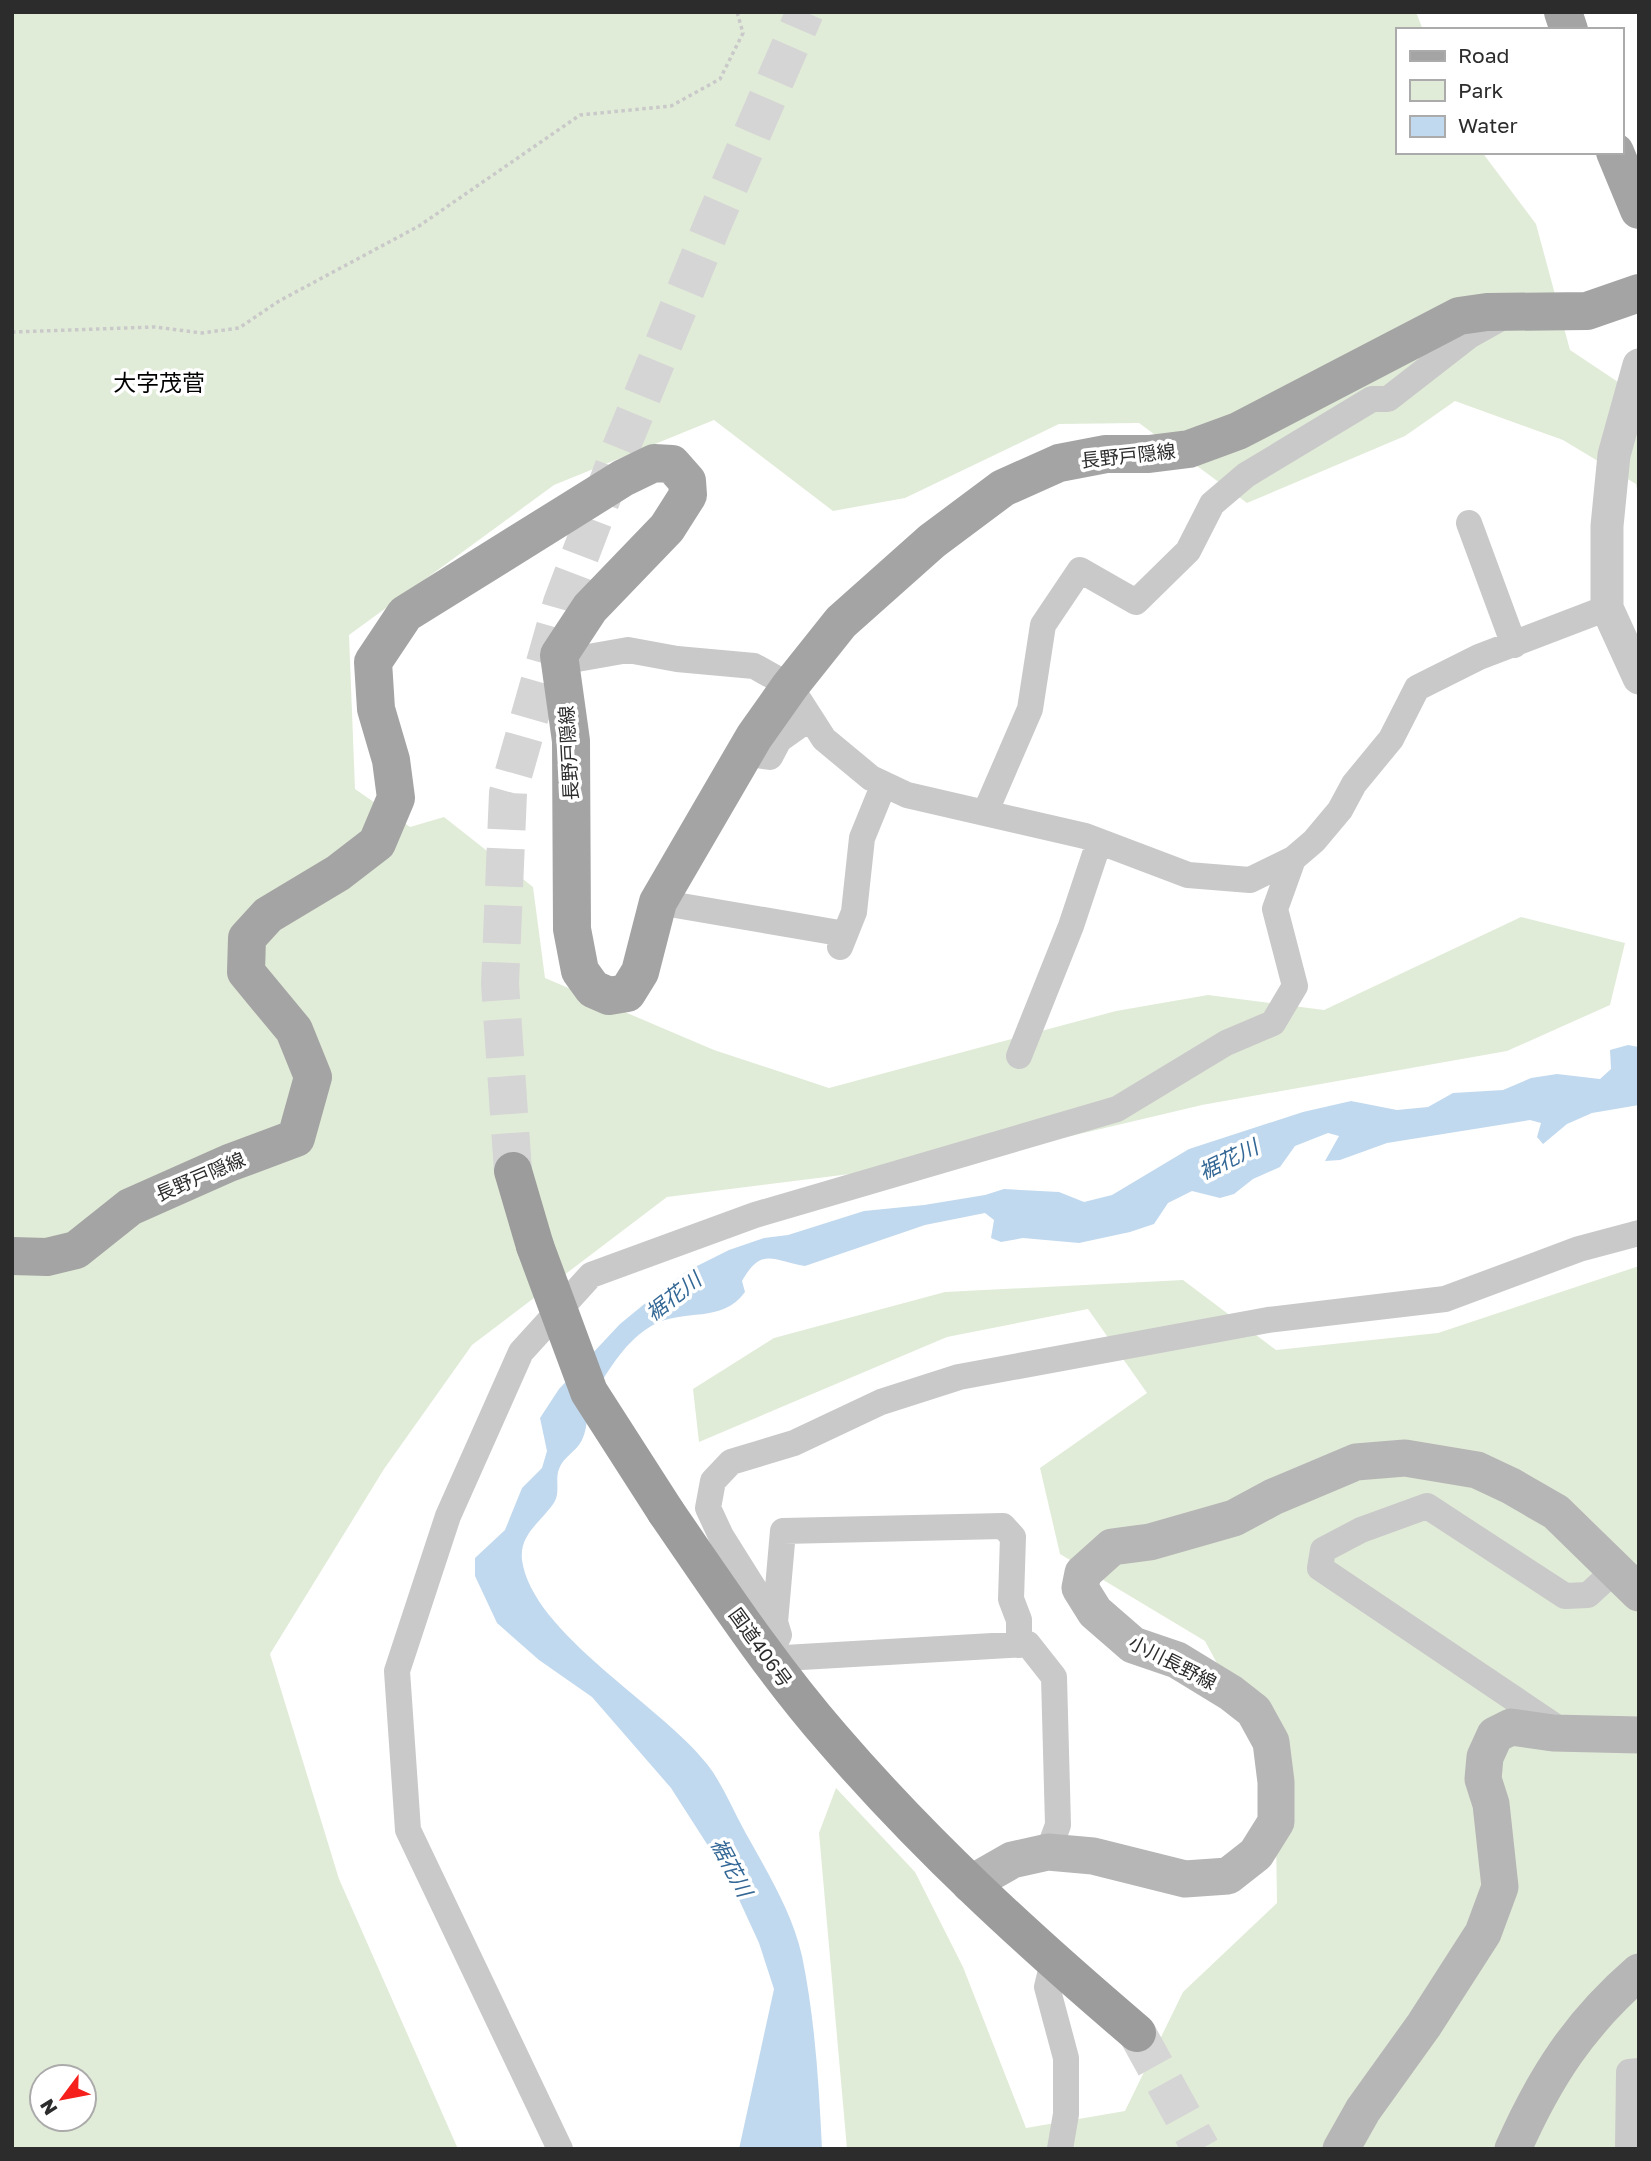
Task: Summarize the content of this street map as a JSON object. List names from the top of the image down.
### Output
{
  "streets": {
    "highway": ["国道406号"],
    "main road": ["長野戸隠線", "小川長野線"]
  },
  "crossings": [
    ["国道406号", "小川長野線"]
  ],
  "districts": ["大字茂菅"],
  "water": ["裾花川"],
  "legend": ["Road", "Park", "Water"],
  "north": "bottom left"
}
